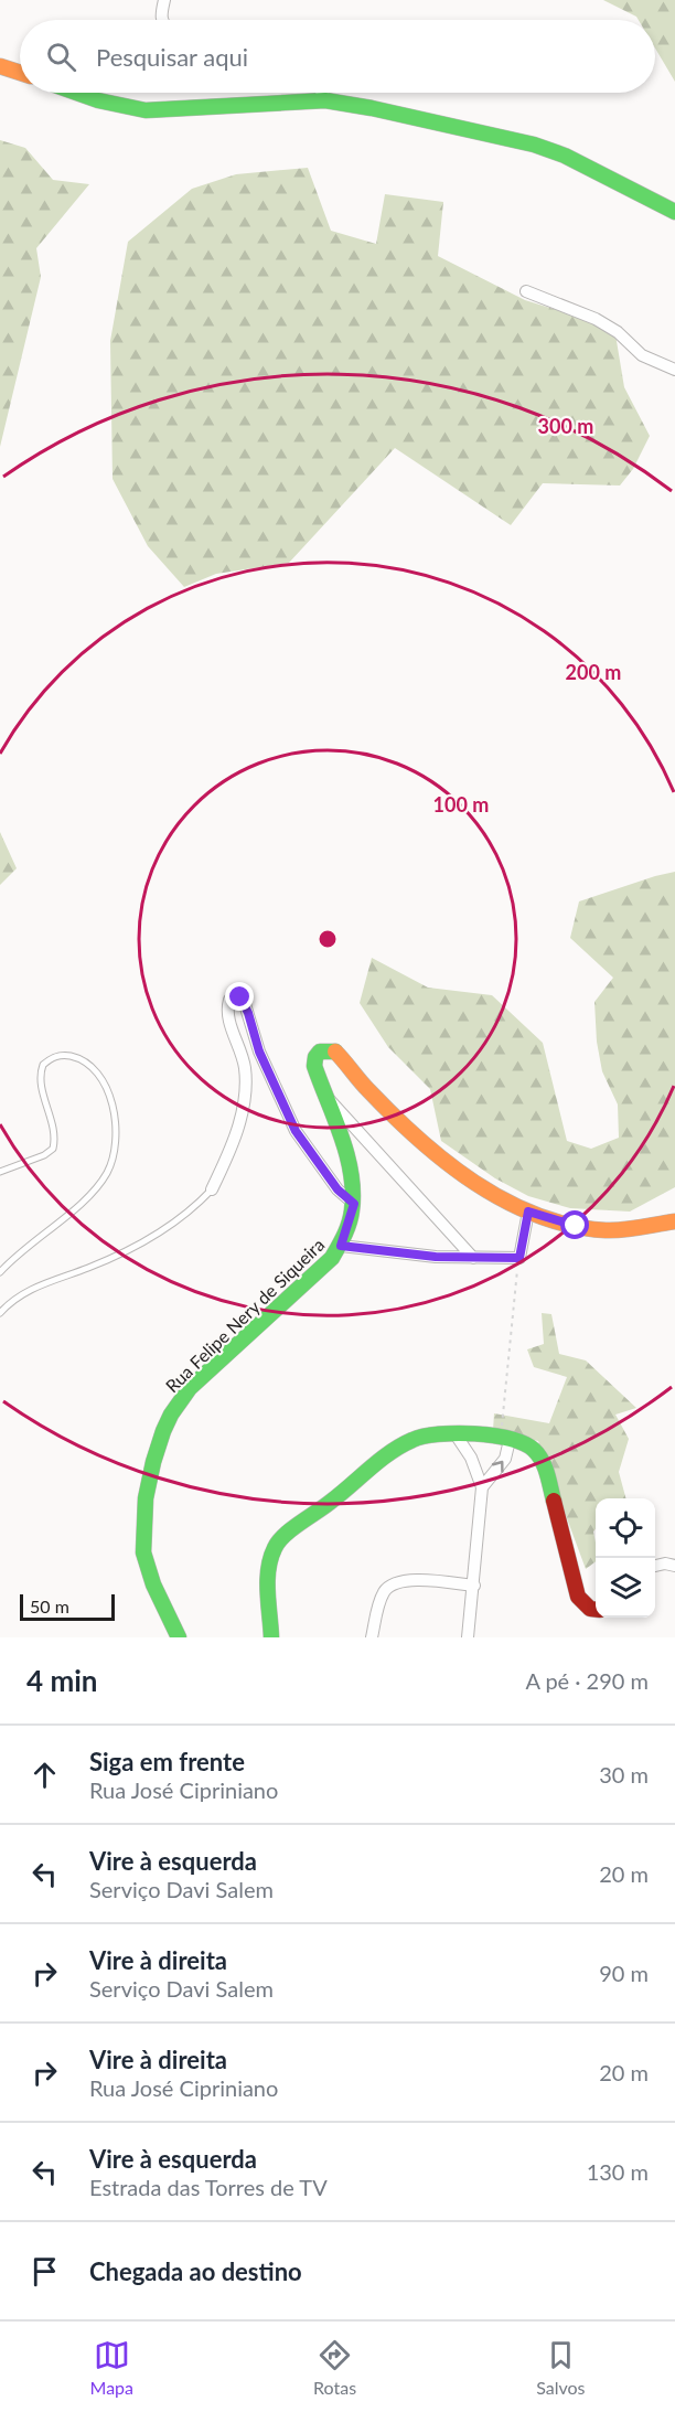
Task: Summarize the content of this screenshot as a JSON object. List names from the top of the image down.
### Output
{
  "streets": {
    "street": ["Rua Felipe Nery de Siqueira"]
  },
  "scale_bar": "50 m",
  "page": {
    "search": "Pesquisar aqui",
    "scale": "50 m",
    "heading": ["4 min", "A pé · 290 m"],
    "list": [
      ["Siga em frente", "Rua José Cipriniano", "30 m"],
      ["Vire à esquerda", "Serviço Davi Salem", "20 m"],
      ["Vire à direita", "Serviço Davi Salem", "90 m"],
      ["Vire à direita", "Rua José Cipriniano", "20 m"],
      ["Vire à esquerda", "Estrada das Torres de TV", "130 m"],
      "Chegada ao destino"
    ],
    "nav": ["Mapa", "Rotas", "Salvos"]
  },
  "rings": ["300 m", "200 m", "100 m"]
}
